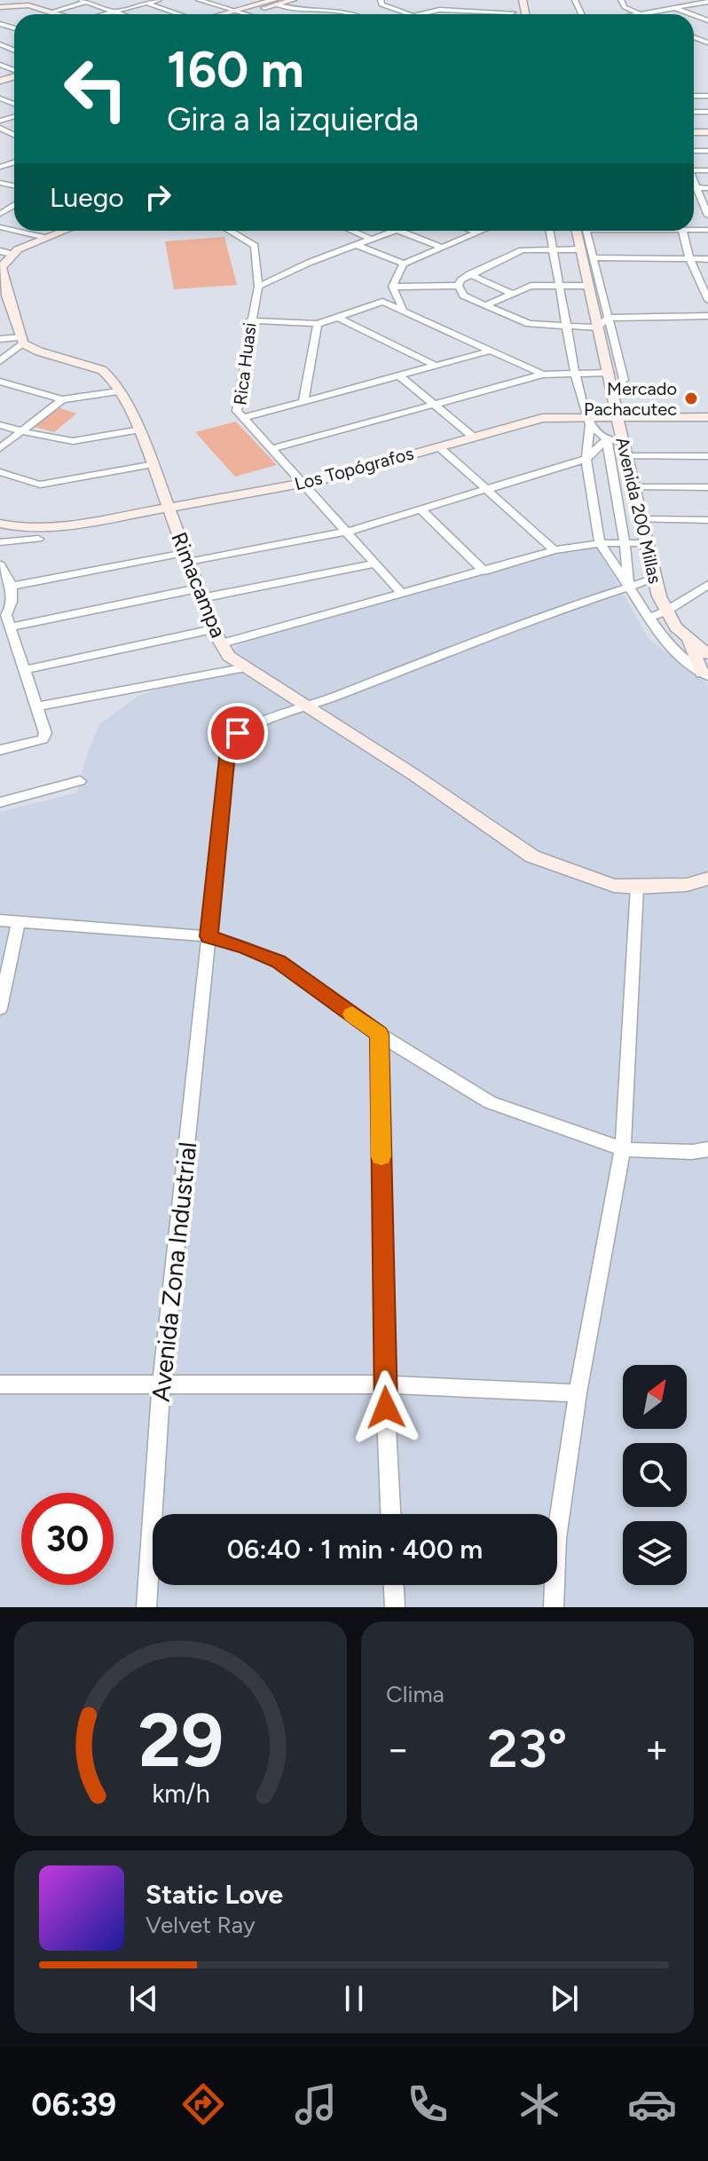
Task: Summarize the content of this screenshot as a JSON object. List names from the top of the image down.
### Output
{
  "streets": {
    "main road": ["Los Topógrafos", "Avenida 200 Millas", "Rimacampa"],
    "street": ["Rica Huasi", "Avenida Zona Industrial"]
  },
  "crossings": [
    ["Rica Huasi", "Los Topógrafos"],
    ["Los Topógrafos", "Avenida 200 Millas"],
    ["Los Topógrafos", "Rimacampa"],
    ["Avenida 200 Millas", "Avenida Zona Industrial"],
    ["Rimacampa", "Avenida Zona Industrial"]
  ],
  "places": ["Mercado Pachacutec"],
  "north": "top right",
  "page": {
    "turn": ["160 m", "Gira a la izquierda"],
    "then": "Luego",
    "limit": "30",
    "trip": "06:40 · 1 min · 400 m",
    "tile": "Clima",
    "heat": ["−", "23°", "+"],
    "song": ["Static Love", "Velvet Ray"],
    "tabs": "06:39",
    "gauge": ["29", "km/h"]
  }
}
